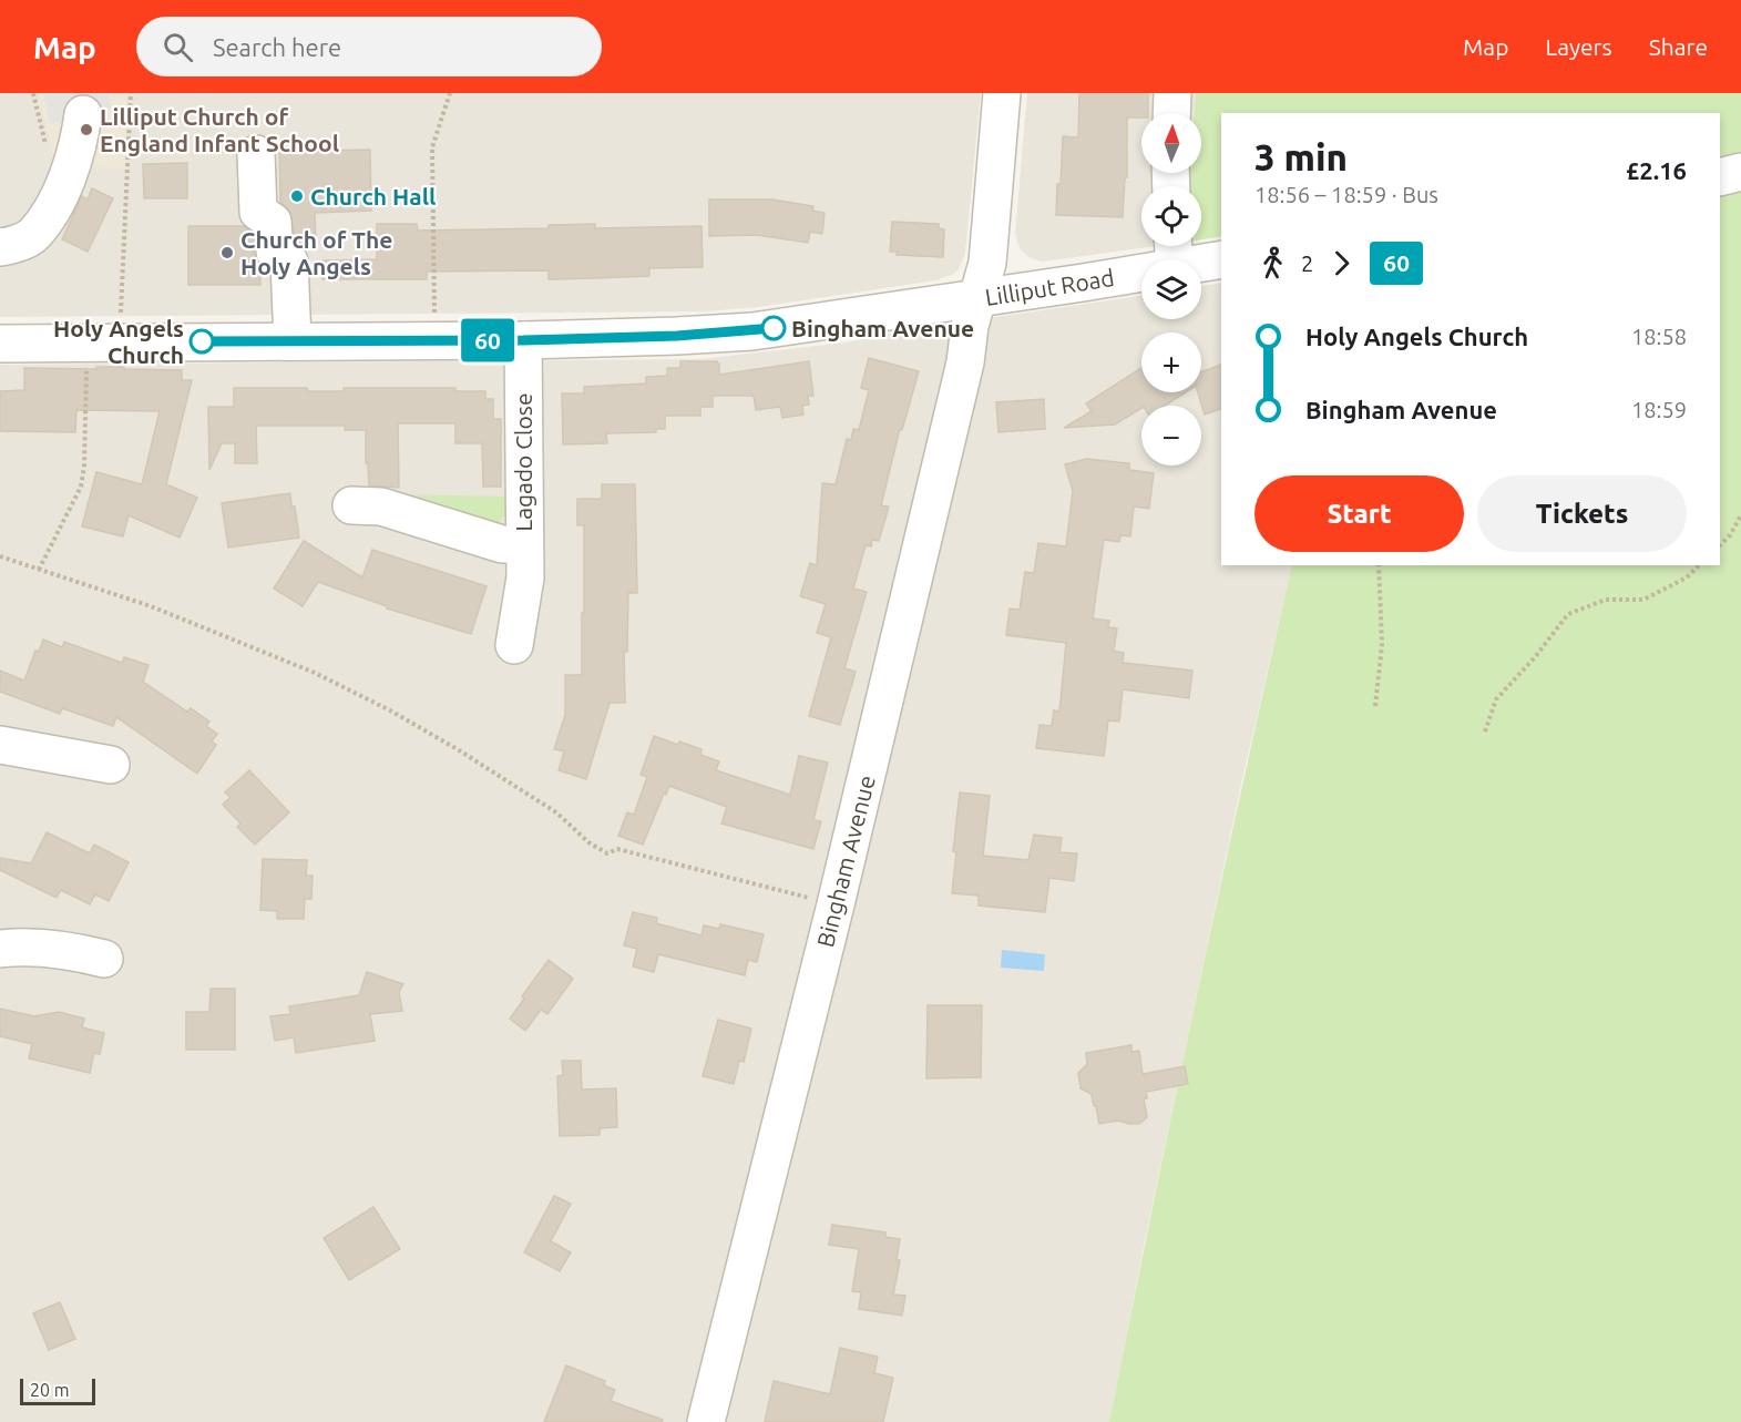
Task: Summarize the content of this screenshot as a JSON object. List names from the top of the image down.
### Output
{
  "streets": {
    "street": ["Lilliput Road", "Lagado Close", "Bingham Avenue"]
  },
  "crossings": [
    ["Lilliput Road", "Lagado Close"],
    ["Lilliput Road", "Bingham Avenue"]
  ],
  "places": [
    "Lilliput Church of England Infant School",
    "Church Hall",
    "Church of The Holy Angels",
    "Bingham Avenue",
    "Holy Angels Church"
  ],
  "lines": ["bus line 60"],
  "scale_bar": "20 m",
  "north": "top",
  "page": {
    "header": "Map",
    "search": "Search here",
    "nav": ["Map", "Layers", "Share"],
    "on_map": "60",
    "map_buttons": ["+", "−"],
    "heading": ["3 min", "18:56 – 18:59 · Bus", "£2.16"],
    "legs": ["2", "60"],
    "list": [
      {
        "name": "Holy Angels Church",
        "value": "18:58"
      },
      {
        "name": "Bingham Avenue",
        "value": "18:59"
      }
    ],
    "buttons": ["Start", "Tickets"],
    "scale": "20 m"
  }
}
